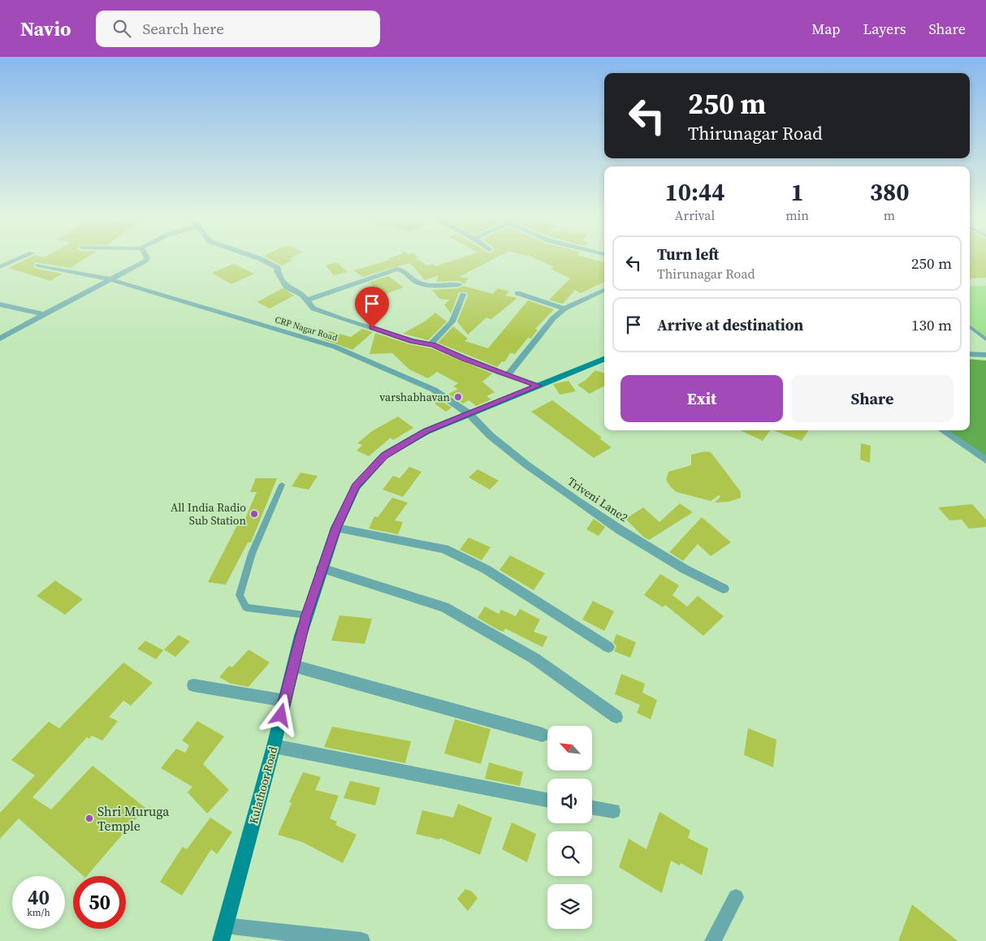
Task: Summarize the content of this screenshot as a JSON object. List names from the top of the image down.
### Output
{
  "streets": {
    "main road": ["Kulathoor Road"],
    "street": ["CRP Nagar Road", "Triveni Lane2"]
  },
  "crossings": [
    ["CRP Nagar Road", "Triveni Lane2"],
    ["CRP Nagar Road", "Kulathoor Road"],
    ["Triveni Lane2", "Kulathoor Road"]
  ],
  "places": ["varshabhavan", "All India Radio Sub Station", "Shri Muruga Temple"],
  "north": "top left",
  "page": {
    "header": "Navio",
    "search": "Search here",
    "nav": ["Map", "Layers", "Share"],
    "turn": ["250 m", "Thirunagar Road"],
    "eta": [
      "10:44",
      "Arrival",
      "1",
      "min",
      "380",
      "m"
    ],
    "list": [
      {
        "name": "Turn left",
        "note": "Thirunagar Road",
        "value": "250 m"
      },
      {
        "name": "Arrive at destination",
        "value": "130 m"
      }
    ],
    "buttons": ["Exit", "Share"],
    "speed": "40 km/h",
    "limit": "50"
  }
}
